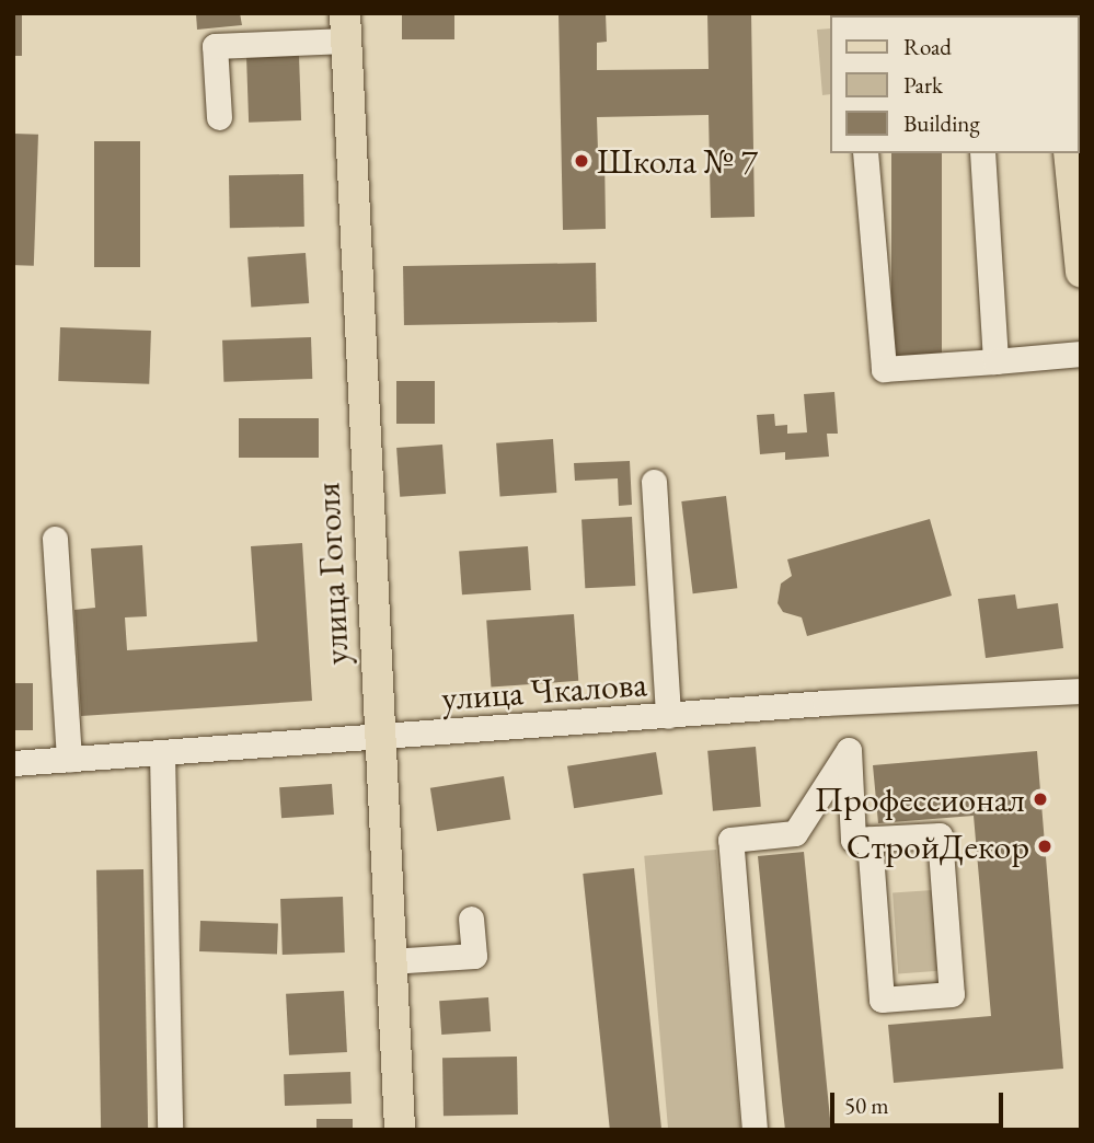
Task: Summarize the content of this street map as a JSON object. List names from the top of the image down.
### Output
{
  "streets": {
    "main road": ["улица Гоголя"],
    "street": ["улица Чкалова"]
  },
  "crossings": [
    ["улица Гоголя", "улица Чкалова"]
  ],
  "places": ["Школа № 7", "Профессионал", "СтройДекор"],
  "legend": ["Road", "Park", "Building"],
  "scale_bar": "50 m"
}
